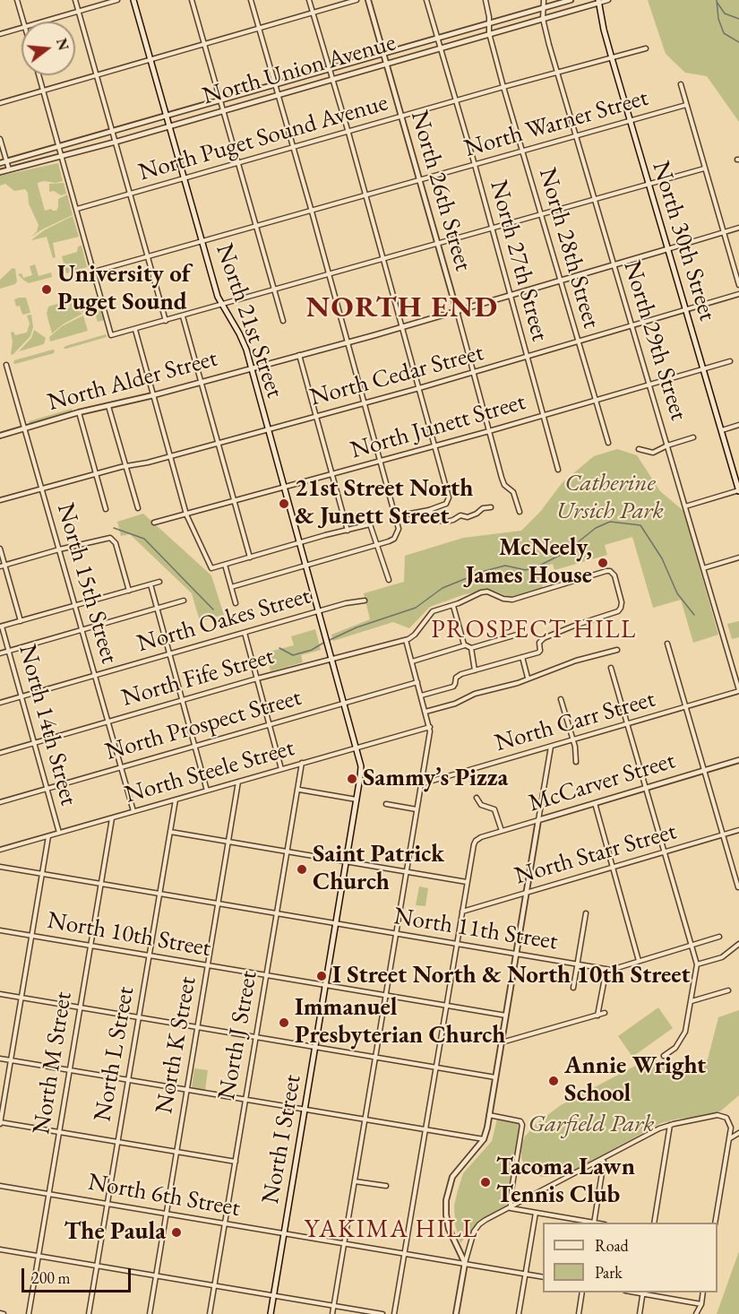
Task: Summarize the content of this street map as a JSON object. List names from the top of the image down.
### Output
{
  "streets": {
    "main road": ["North 30th Street", "North 21st Street", "North I Street"],
    "street": [
      "North Union Avenue",
      "North Warner Street",
      "North Puget Sound Avenue",
      "North 26th Street",
      "North 28th Street",
      "North 27th Street",
      "North 29th Street",
      "North Cedar Street",
      "North Alder Street",
      "North Junett Street",
      "North 15th Street",
      "North Oakes Street",
      "North Fife Street",
      "North Carr Street",
      "North 14th Street",
      "North Prospect Street",
      "North Steele Street",
      "McCarver Street",
      "North Starr Street",
      "North 11th Street",
      "North 10th Street",
      "North J Street",
      "North K Street",
      "North L Street",
      "North M Street",
      "North 6th Street"
    ]
  },
  "crossings": [
    ["North Union Avenue", "North 26th Street"],
    ["North Union Avenue", "North 30th Street"],
    ["North Union Avenue", "North 28th Street"],
    ["North Union Avenue", "North 27th Street"],
    ["North Union Avenue", "North 21st Street"],
    ["North Union Avenue", "North 29th Street"],
    ["North Warner Street", "North 26th Street"],
    ["North Warner Street", "North 30th Street"],
    ["North Warner Street", "North 28th Street"],
    ["North Warner Street", "North 27th Street"],
    ["North Warner Street", "North 21st Street"],
    ["North Warner Street", "North 29th Street"],
    ["North Puget Sound Avenue", "North 26th Street"],
    ["North Puget Sound Avenue", "North 30th Street"],
    ["North Puget Sound Avenue", "North 28th Street"],
    ["North Puget Sound Avenue", "North 27th Street"],
    ["North Puget Sound Avenue", "North 21st Street"],
    ["North Puget Sound Avenue", "North 29th Street"],
    ["North 26th Street", "North Cedar Street"],
    ["North 26th Street", "North Alder Street"],
    ["North 26th Street", "North Junett Street"],
    ["North 30th Street", "North Cedar Street"],
    ["North 30th Street", "North Alder Street"],
    ["North 30th Street", "North Junett Street"],
    ["North 28th Street", "North Cedar Street"],
    ["North 28th Street", "North Alder Street"],
    ["North 28th Street", "North Junett Street"],
    ["North 27th Street", "North Cedar Street"],
    ["North 27th Street", "North Alder Street"],
    ["North 27th Street", "North Junett Street"],
    ["North 21st Street", "North Cedar Street"],
    ["North 21st Street", "North Alder Street"],
    ["North 21st Street", "North Junett Street"],
    ["North 21st Street", "North Oakes Street"],
    ["North 21st Street", "North Fife Street"],
    ["North 21st Street", "North Prospect Street"],
    ["North 21st Street", "North Steele Street"],
    ["North 21st Street", "North I Street"],
    ["North 29th Street", "North Cedar Street"],
    ["North 29th Street", "North Alder Street"],
    ["North 29th Street", "North Junett Street"],
    ["North 29th Street", "North Carr Street"],
    ["North Cedar Street", "North 15th Street"],
    ["North Alder Street", "North 15th Street"],
    ["North 15th Street", "North Oakes Street"],
    ["North 15th Street", "North Fife Street"],
    ["North 15th Street", "North Prospect Street"],
    ["North 15th Street", "North Steele Street"],
    ["North Oakes Street", "North 14th Street"],
    ["North Fife Street", "North 14th Street"],
    ["North 14th Street", "North Prospect Street"],
    ["North 14th Street", "North Steele Street"],
    ["North Steele Street", "North J Street"],
    ["North Steele Street", "North K Street"],
    ["North Steele Street", "North L Street"],
    ["North Steele Street", "North M Street"],
    ["North Steele Street", "North I Street"],
    ["North 11th Street", "North J Street"],
    ["North 11th Street", "North K Street"],
    ["North 11th Street", "North L Street"],
    ["North 11th Street", "North M Street"],
    ["North 11th Street", "North I Street"],
    ["North 10th Street", "North J Street"],
    ["North 10th Street", "North K Street"],
    ["North 10th Street", "North L Street"],
    ["North 10th Street", "North M Street"],
    ["North 10th Street", "North I Street"],
    ["North J Street", "North 6th Street"],
    ["North K Street", "North 6th Street"],
    ["North L Street", "North 6th Street"],
    ["North M Street", "North 6th Street"],
    ["North I Street", "North 6th Street"]
  ],
  "districts": ["NORTH END", "PROSPECT HILL", "YAKIMA HILL"],
  "parks": ["Catherine Ursich Park", "Garfield Park"],
  "places": [
    "University of Puget Sound",
    "21st Street North & Junett Street",
    "McNeely, James House",
    "Sammy’s Pizza",
    "Saint Patrick Church",
    "I Street North & North 10th Street",
    "Immanuel Presbyterian Church",
    "Annie Wright School",
    "Tacoma Lawn Tennis Club",
    "The Paula"
  ],
  "legend": ["Road", "Park"],
  "scale_bar": "200 m",
  "north": "right"
}
